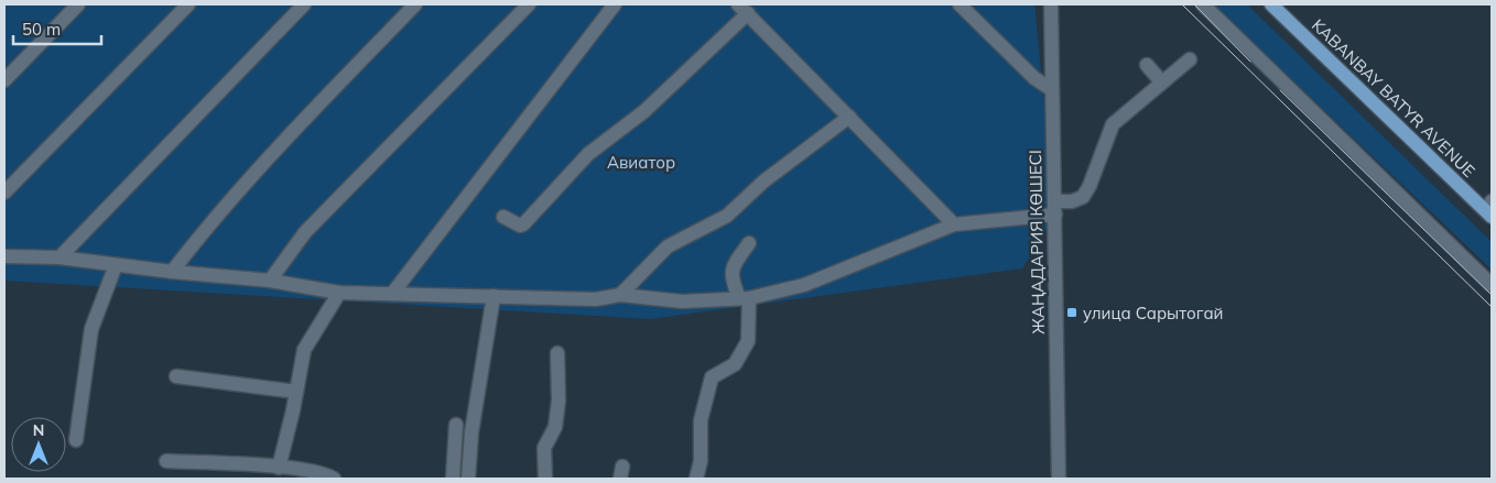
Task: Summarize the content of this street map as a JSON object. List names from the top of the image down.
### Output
{
  "streets": {
    "main road": ["KABANBAY BATYR AVENUE"],
    "street": ["ЖАҢАДАРИЯ КӨШЕСІ"]
  },
  "parks": ["Авиатор"],
  "places": {
    "transit": ["улица Сарытогай"]
  },
  "scale_bar": "50 m",
  "north": "top"
}
